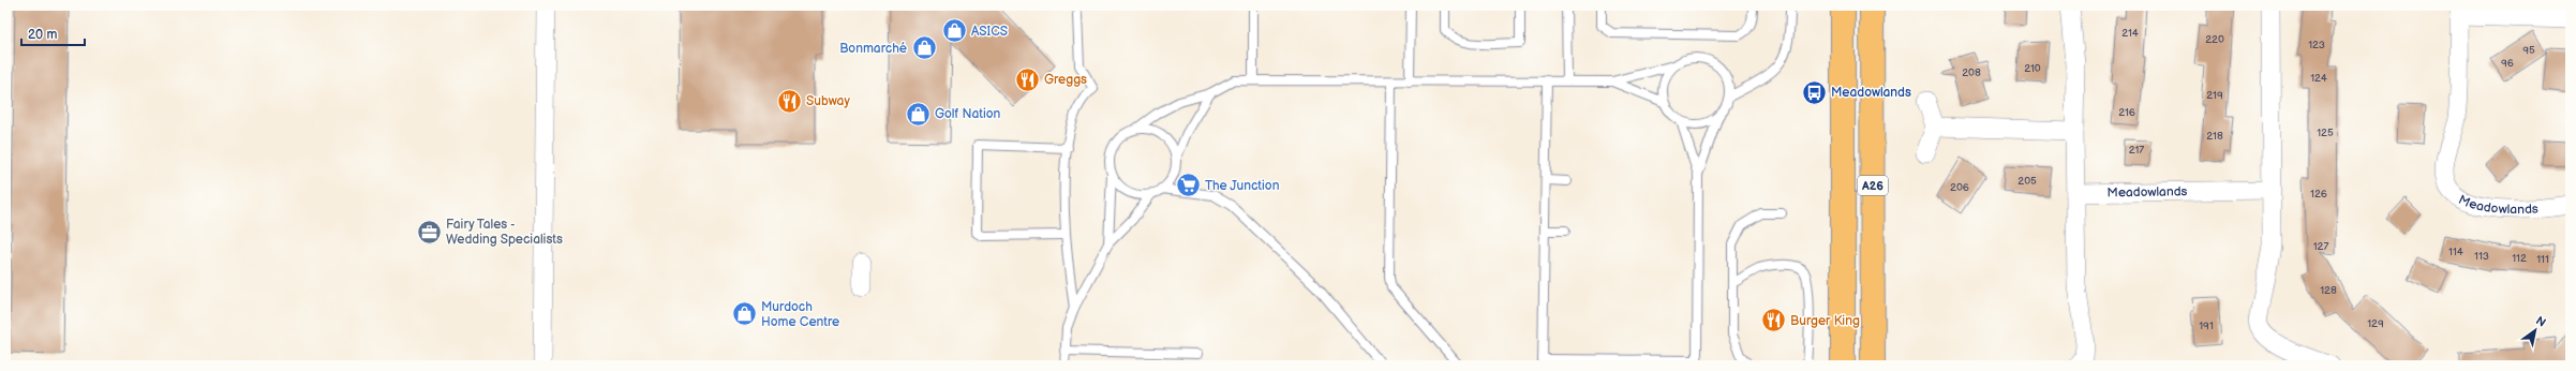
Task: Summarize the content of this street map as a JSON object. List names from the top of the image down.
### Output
{
  "streets": {
    "highway": ["A26"],
    "street": ["Meadowlands"]
  },
  "places": {
    "shop": [
      "ASICS",
      "Bonmarché",
      "Golf Nation",
      "Murdoch Home Centre"
    ],
    "restaurant": ["Greggs", "Subway", "Burger King"],
    "bus stop": ["Meadowlands"],
    "supermarket": ["The Junction"],
    "office": ["Fairy Tales - Wedding Specialists"]
  },
  "house_numbers": [
    "214",
    "220",
    "123",
    "95",
    "96",
    "210",
    "208",
    "124",
    "219",
    "216",
    "125",
    "218",
    "217",
    "205",
    "206",
    "126",
    "127",
    "114",
    "113",
    "112",
    "111",
    "128",
    "129",
    "191"
  ],
  "scale_bar": "20 m",
  "north": "top right"
}
